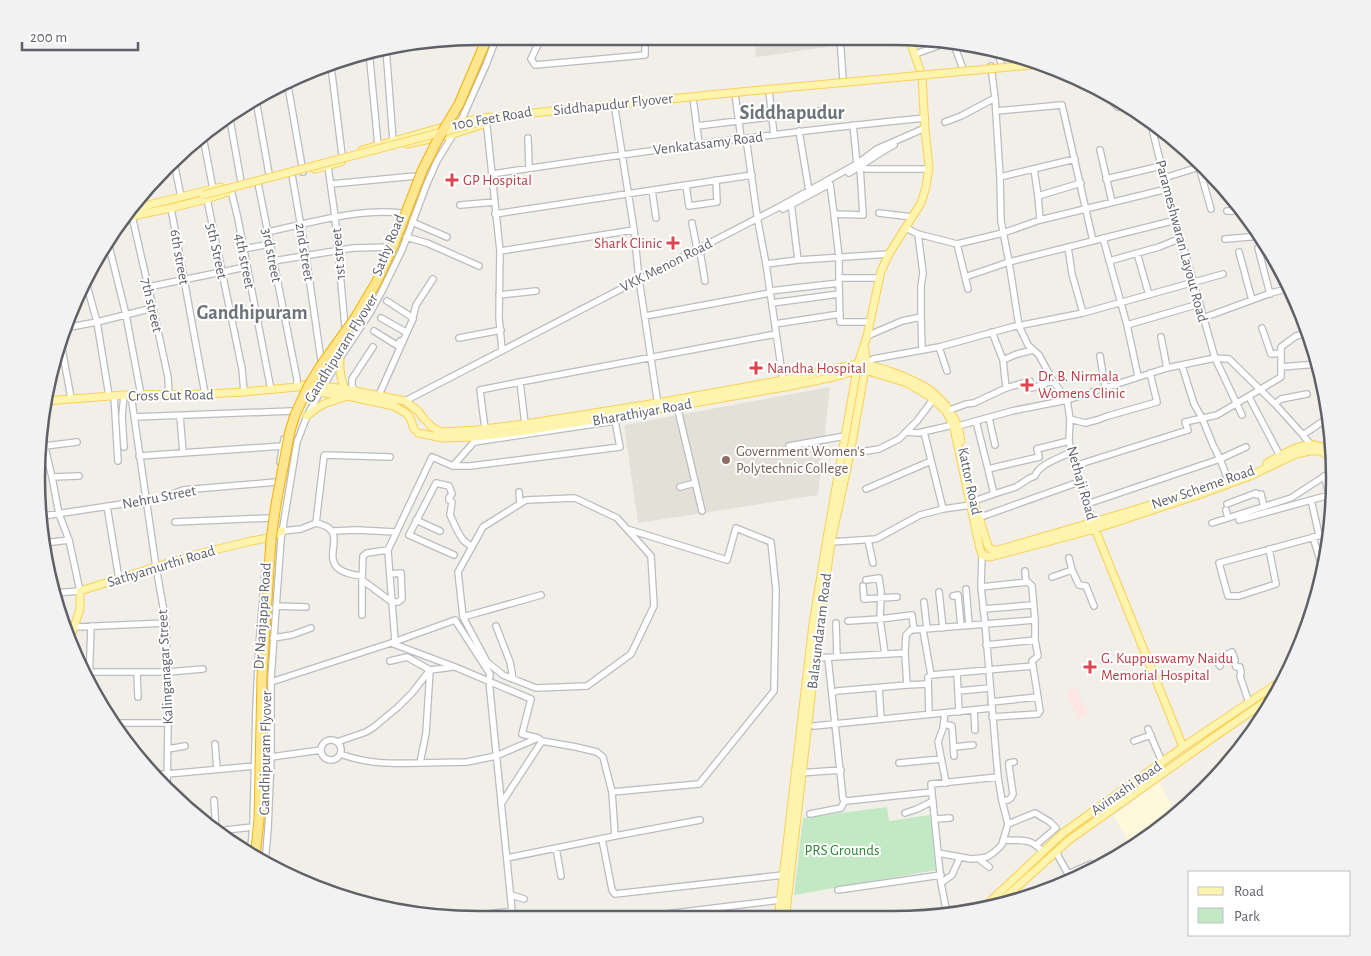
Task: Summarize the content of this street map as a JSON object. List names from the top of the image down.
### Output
{
  "streets": {
    "highway": ["Gandhipuram Flyover"],
    "main road": [
      "Siddhapudur Flyover",
      "100 Feet Road",
      "Cross Cut Road",
      "Bharathiyar Road",
      "Kattor Road",
      "Nethaji Road",
      "New Scheme Road",
      "Sathyamurthi Road",
      "Balasundaram Road",
      "Avinashi Road"
    ],
    "street": [
      "Venkatasamy Road",
      "Parameshwaran Layout Road",
      "Sathy Road",
      "5th Street",
      "2nd street",
      "1st street",
      "3rd street",
      "6th street",
      "4th street",
      "VKK Menon Road",
      "7th street",
      "Nehru Street",
      "Dr Nanjappa Road",
      "Kalinganagar Street"
    ]
  },
  "crossings": [
    ["Siddhapudur Flyover", "100 Feet Road"],
    ["Siddhapudur Flyover", "5th Street"],
    ["Siddhapudur Flyover", "7th street"],
    ["100 Feet Road", "Sathy Road"],
    ["100 Feet Road", "5th Street"],
    ["100 Feet Road", "2nd street"],
    ["100 Feet Road", "1st street"],
    ["100 Feet Road", "3rd street"],
    ["100 Feet Road", "6th street"],
    ["100 Feet Road", "4th street"],
    ["100 Feet Road", "7th street"],
    ["100 Feet Road", "Dr Nanjappa Road"],
    ["Sathy Road", "2nd street"],
    ["Sathy Road", "1st street"],
    ["Sathy Road", "3rd street"],
    ["Sathy Road", "Cross Cut Road"],
    ["Sathy Road", "Dr Nanjappa Road"],
    ["5th Street", "Cross Cut Road"],
    ["1st street", "Dr Nanjappa Road"],
    ["3rd street", "Cross Cut Road"],
    ["3rd street", "Dr Nanjappa Road"],
    ["6th street", "Cross Cut Road"],
    ["4th street", "Cross Cut Road"],
    ["7th street", "Cross Cut Road"],
    ["Cross Cut Road", "Dr Nanjappa Road"],
    ["Cross Cut Road", "Kalinganagar Street"],
    ["Bharathiyar Road", "Kattor Road"],
    ["Bharathiyar Road", "Balasundaram Road"],
    ["Kattor Road", "Nethaji Road"],
    ["Kattor Road", "New Scheme Road"],
    ["Kattor Road", "Balasundaram Road"],
    ["Nethaji Road", "New Scheme Road"],
    ["Nethaji Road", "Avinashi Road"],
    ["Nehru Street", "Dr Nanjappa Road"],
    ["Nehru Street", "Kalinganagar Street"],
    ["Sathyamurthi Road", "Dr Nanjappa Road"],
    ["Sathyamurthi Road", "Kalinganagar Street"]
  ],
  "districts": ["Siddhapudur", "Gandhipuram"],
  "parks": ["PRS Grounds"],
  "places": {
    "health": [
      "GP Hospital",
      "Shark Clinic",
      "Nandha Hospital",
      "Dr. B. Nirmala Womens Clinic",
      "G. Kuppuswamy Naidu Memorial Hospital"
    ],
    "other": ["Government Women's Polytechnic College"]
  },
  "legend": ["Road", "Park"],
  "scale_bar": "200 m"
}
